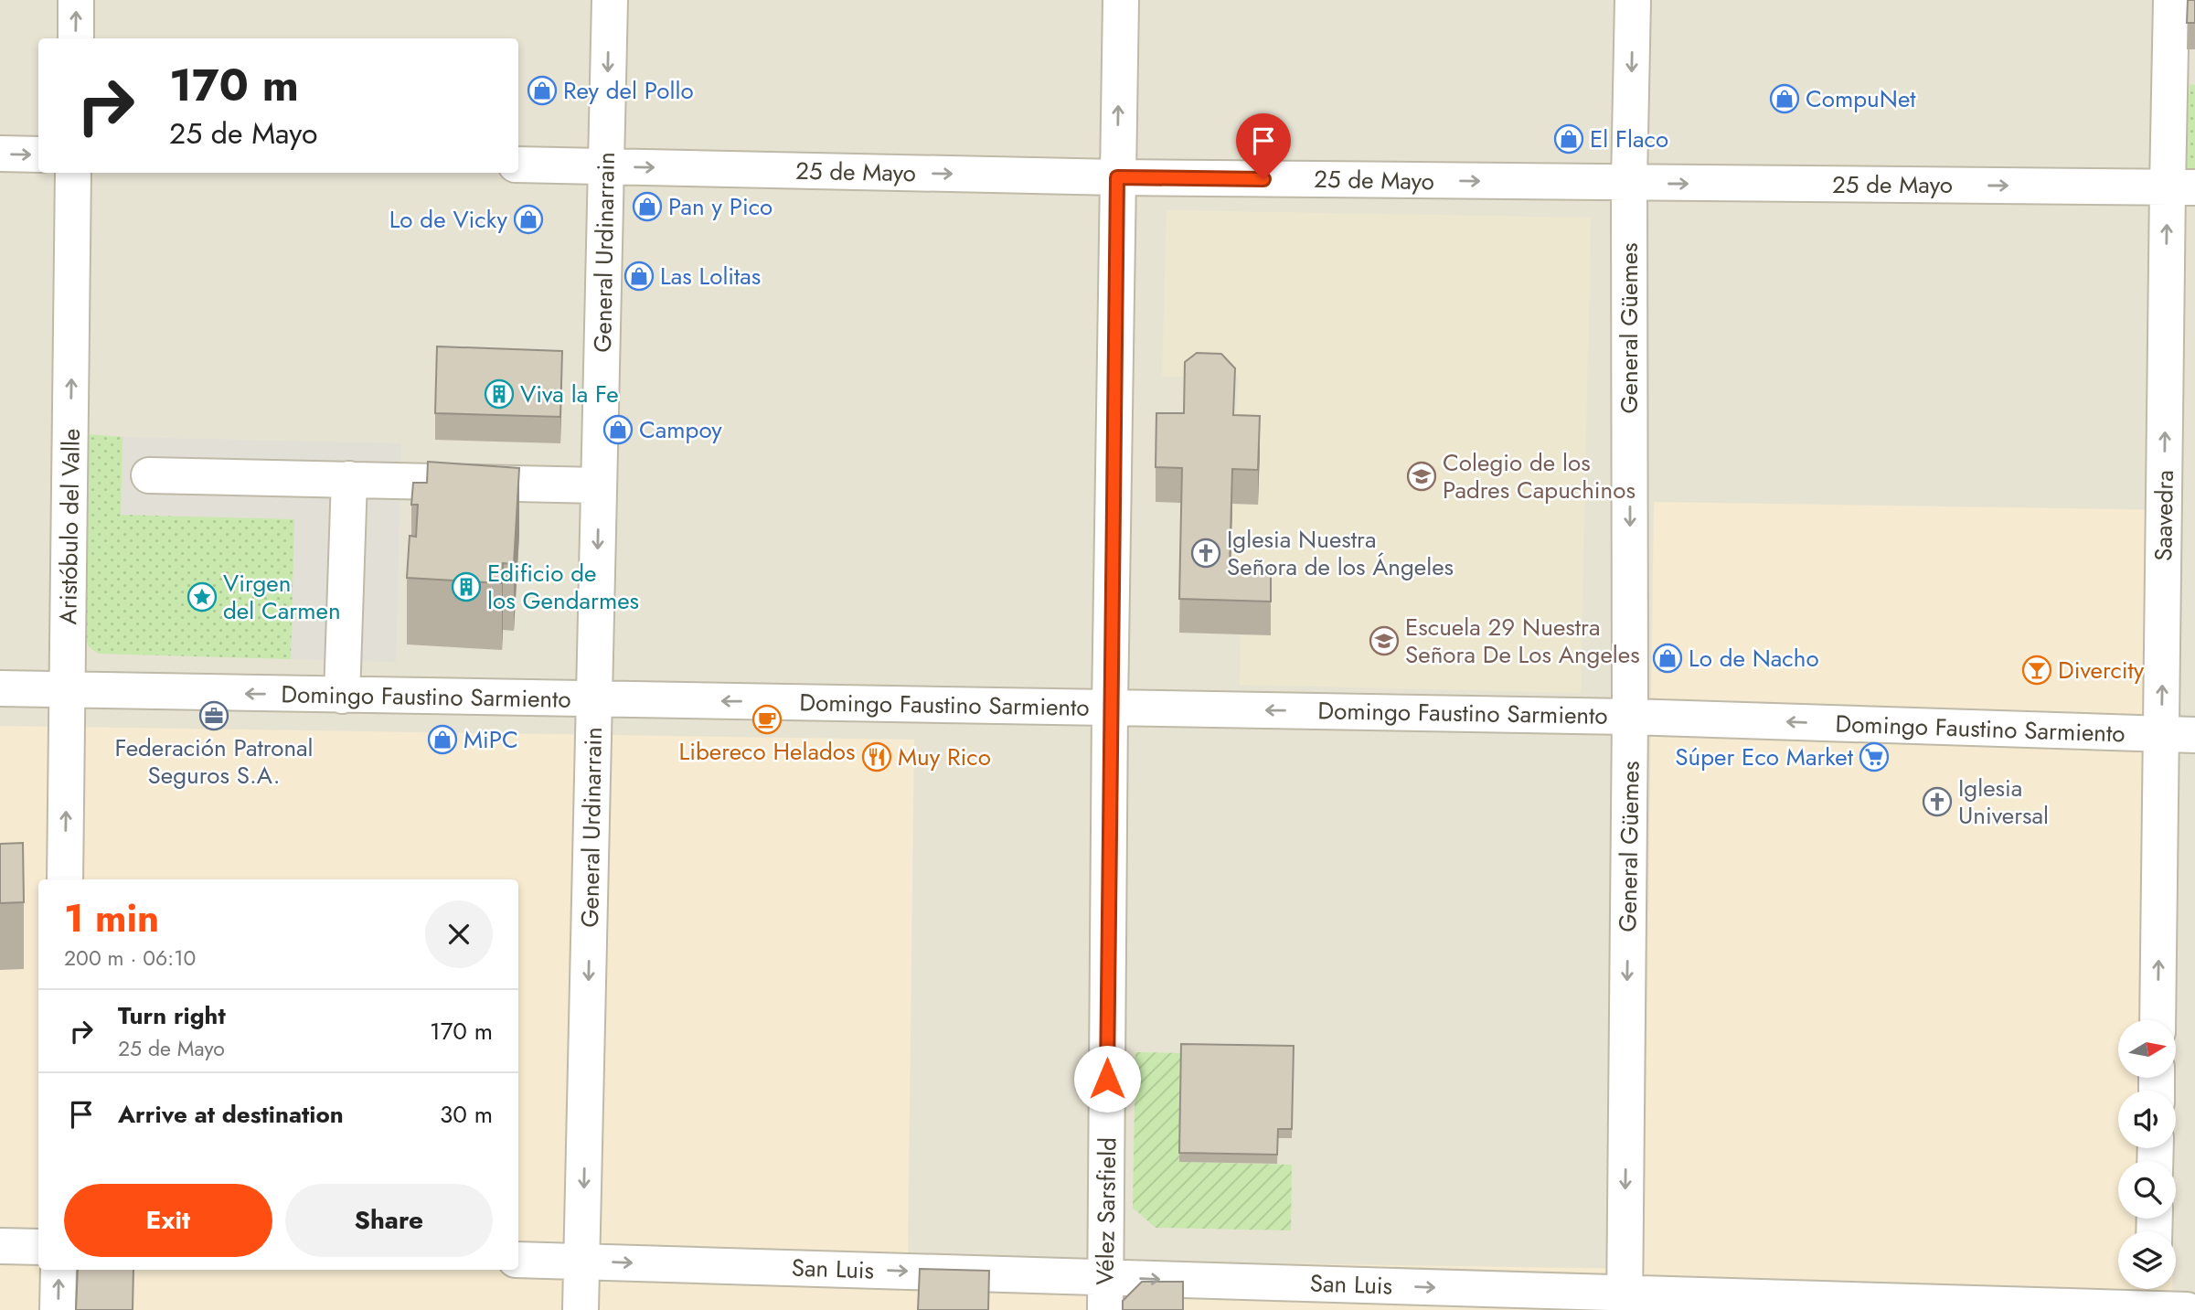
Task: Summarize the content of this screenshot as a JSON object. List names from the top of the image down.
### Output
{
  "streets": {
    "street": [
      "25 de Mayo",
      "General Urdinarrain",
      "General Güemes",
      "Saavedra",
      "Aristóbulo del Valle",
      "Domingo Faustino Sarmiento",
      "Vélez Sarsfield",
      "San Luis"
    ]
  },
  "crossings": [
    ["25 de Mayo", "General Urdinarrain"],
    ["25 de Mayo", "General Güemes"],
    ["25 de Mayo", "Saavedra"],
    ["25 de Mayo", "Vélez Sarsfield"],
    ["General Urdinarrain", "Domingo Faustino Sarmiento"],
    ["General Urdinarrain", "San Luis"],
    ["General Güemes", "Domingo Faustino Sarmiento"],
    ["General Güemes", "San Luis"],
    ["Saavedra", "Domingo Faustino Sarmiento"],
    ["Aristóbulo del Valle", "Domingo Faustino Sarmiento"],
    ["Domingo Faustino Sarmiento", "Vélez Sarsfield"],
    ["Vélez Sarsfield", "San Luis"]
  ],
  "one_way": [
    "25 de Mayo",
    "General Urdinarrain",
    "General Güemes",
    "Saavedra",
    "Domingo Faustino Sarmiento",
    "San Luis"
  ],
  "places": {
    "shop": [
      "Rey del Pollo",
      "CompuNet",
      "El Flaco",
      "Pan y Pico",
      "Lo de Vicky",
      "Las Lolitas",
      "Campoy",
      "Lo de Nacho",
      "MiPC"
    ],
    "building": ["Viva la Fe", "Edificio de los Gendarmes"],
    "school or university": ["Colegio de los Padres Capuchinos", "Escuela 29 Nuestra Señora De Los Angeles"],
    "church": ["Iglesia Nuestra Señora de los Ángeles", "Iglesia Universal"],
    "place": ["Virgen del Carmen"],
    "bar": ["Divercity"],
    "office": ["Federación Patronal Seguros S.A."],
    "cafe": ["Libereco Helados"],
    "restaurant": ["Muy Rico"],
    "supermarket": ["Súper Eco Market"]
  },
  "north": "right",
  "page": {
    "turn": ["170 m", "25 de Mayo"],
    "heading": ["1 min", "200 m · 06:10"],
    "list": [
      {
        "name": "Turn right",
        "note": "25 de Mayo",
        "value": "170 m"
      },
      {
        "name": "Arrive at destination",
        "value": "30 m"
      }
    ],
    "buttons": ["Exit", "Share"]
  }
}
